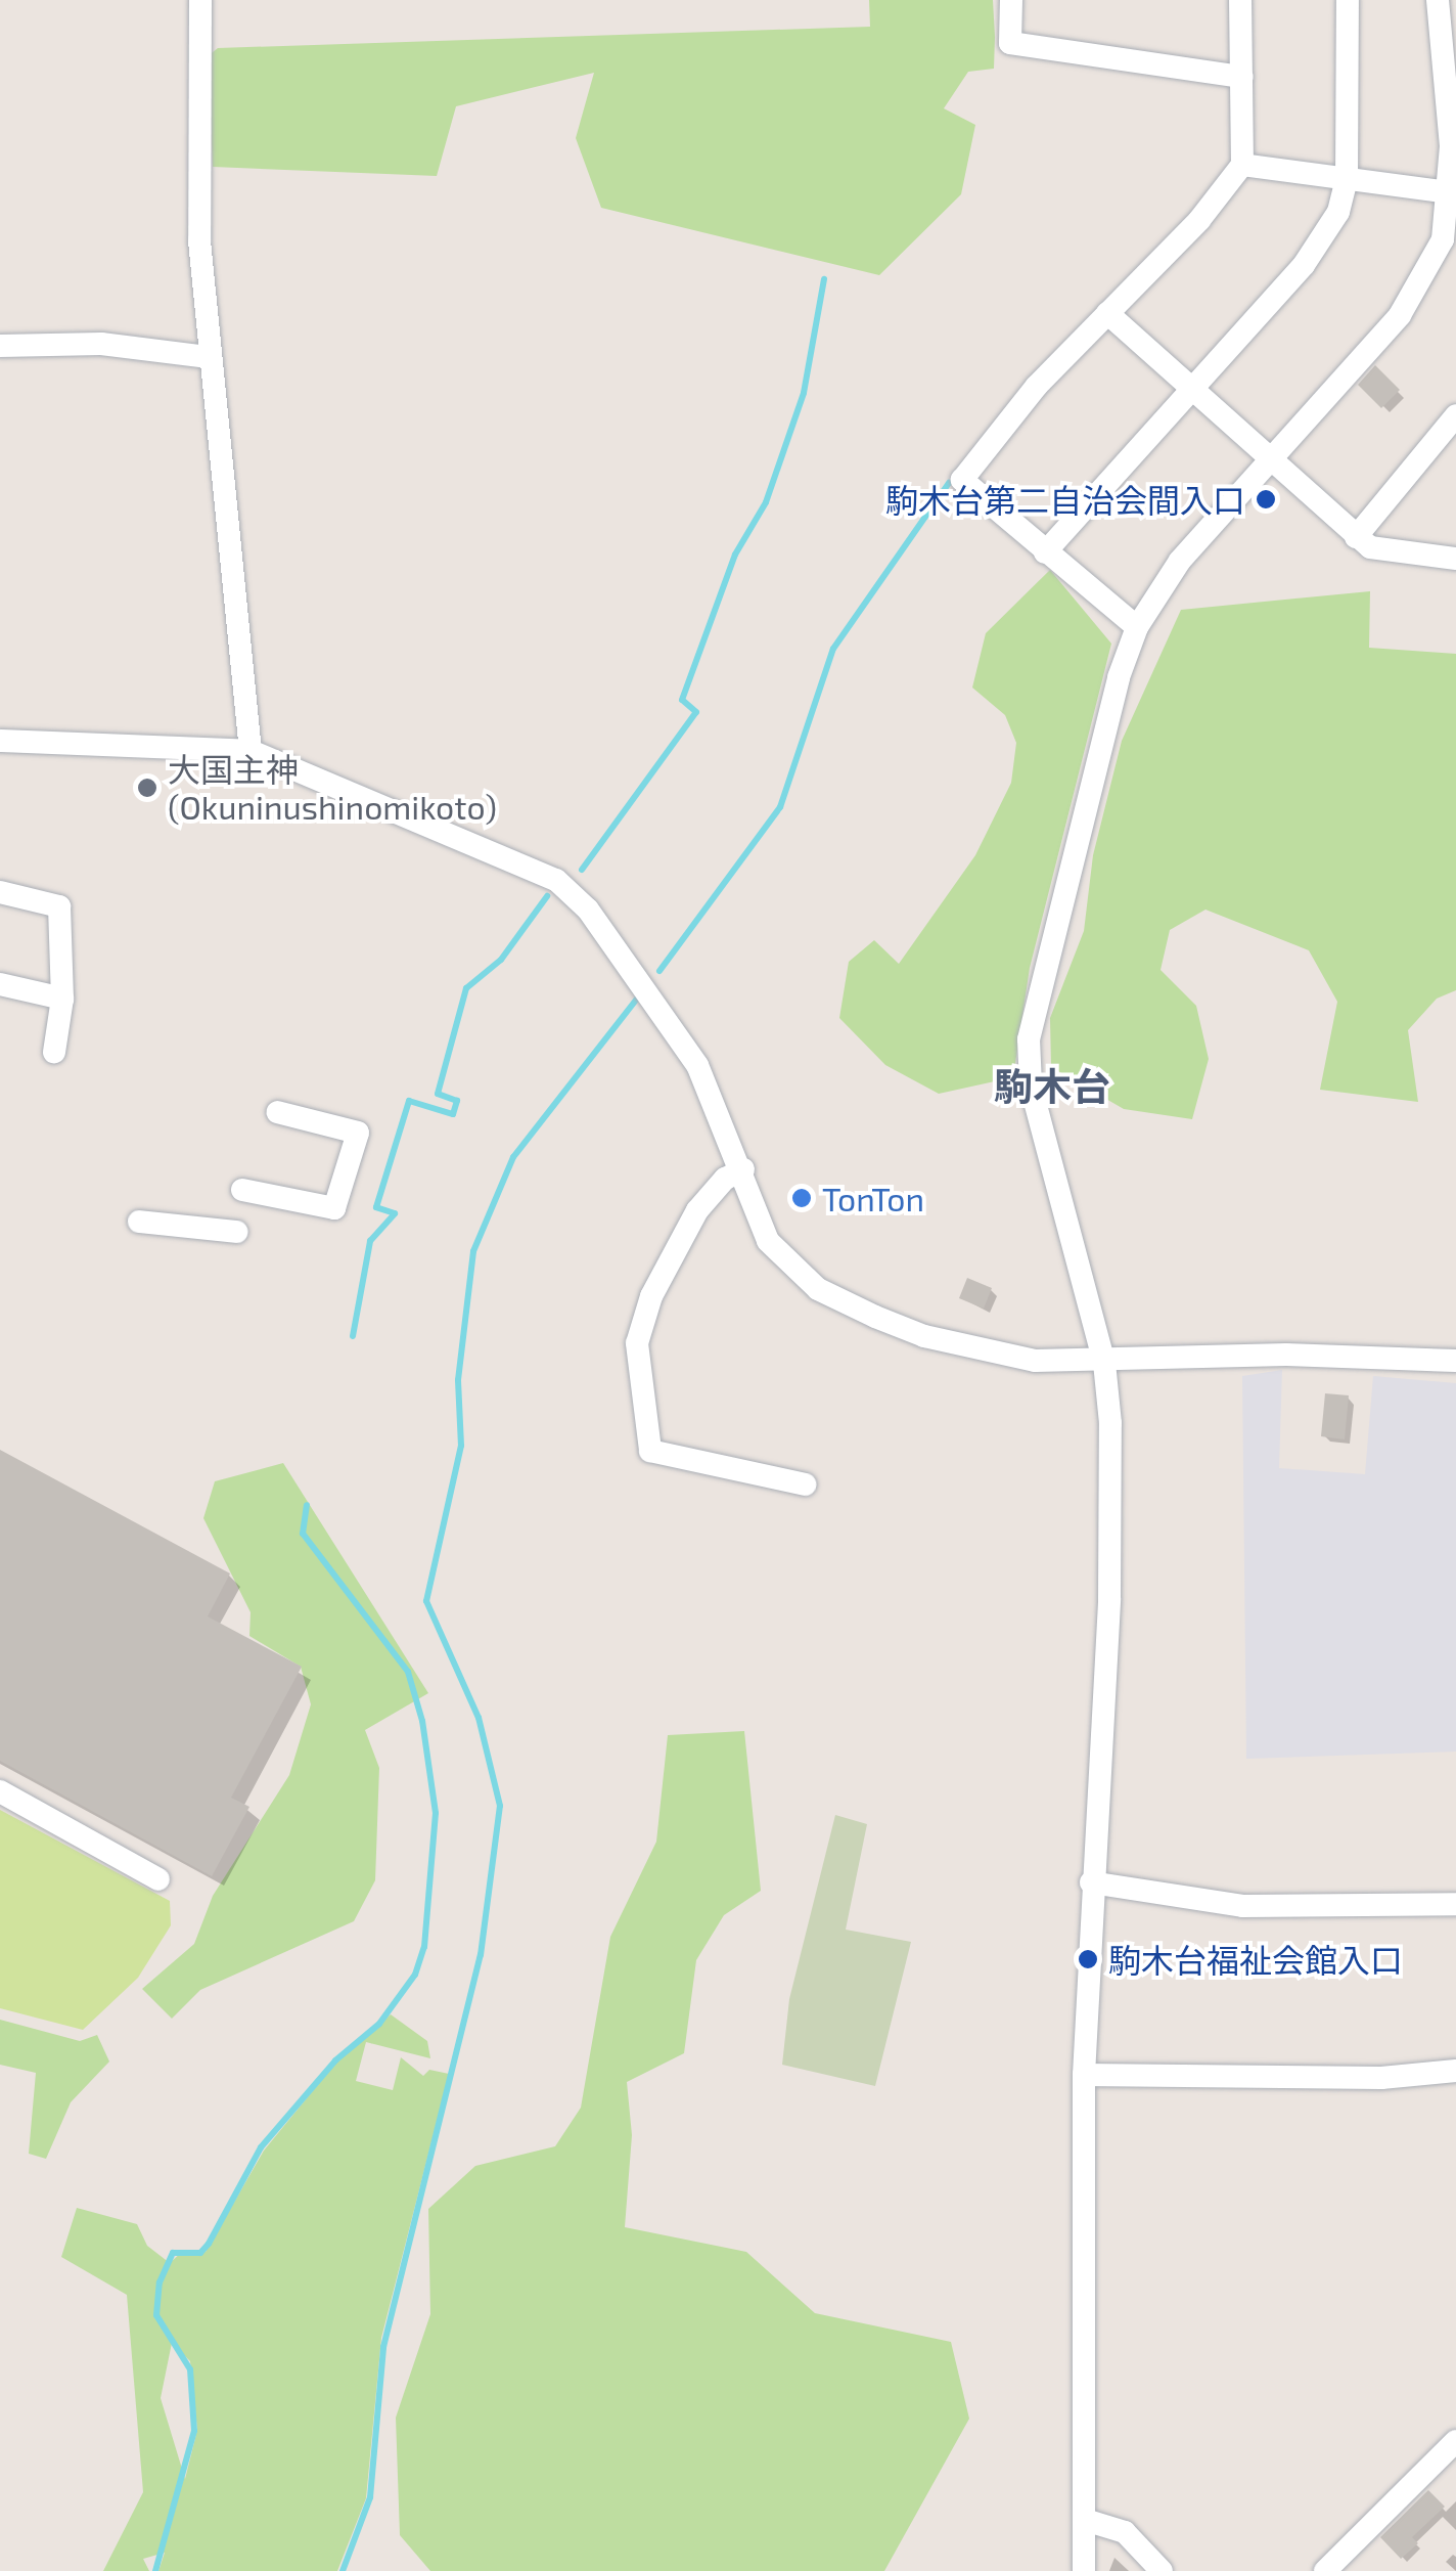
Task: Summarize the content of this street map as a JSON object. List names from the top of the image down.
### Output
{
  "districts": ["駒木台"],
  "places": [
    "駒木台第二自治会間入口",
    "大国主神 (Okuninushinomikoto)",
    "TonTon",
    "駒木台福祉会館入口"
  ]
}
